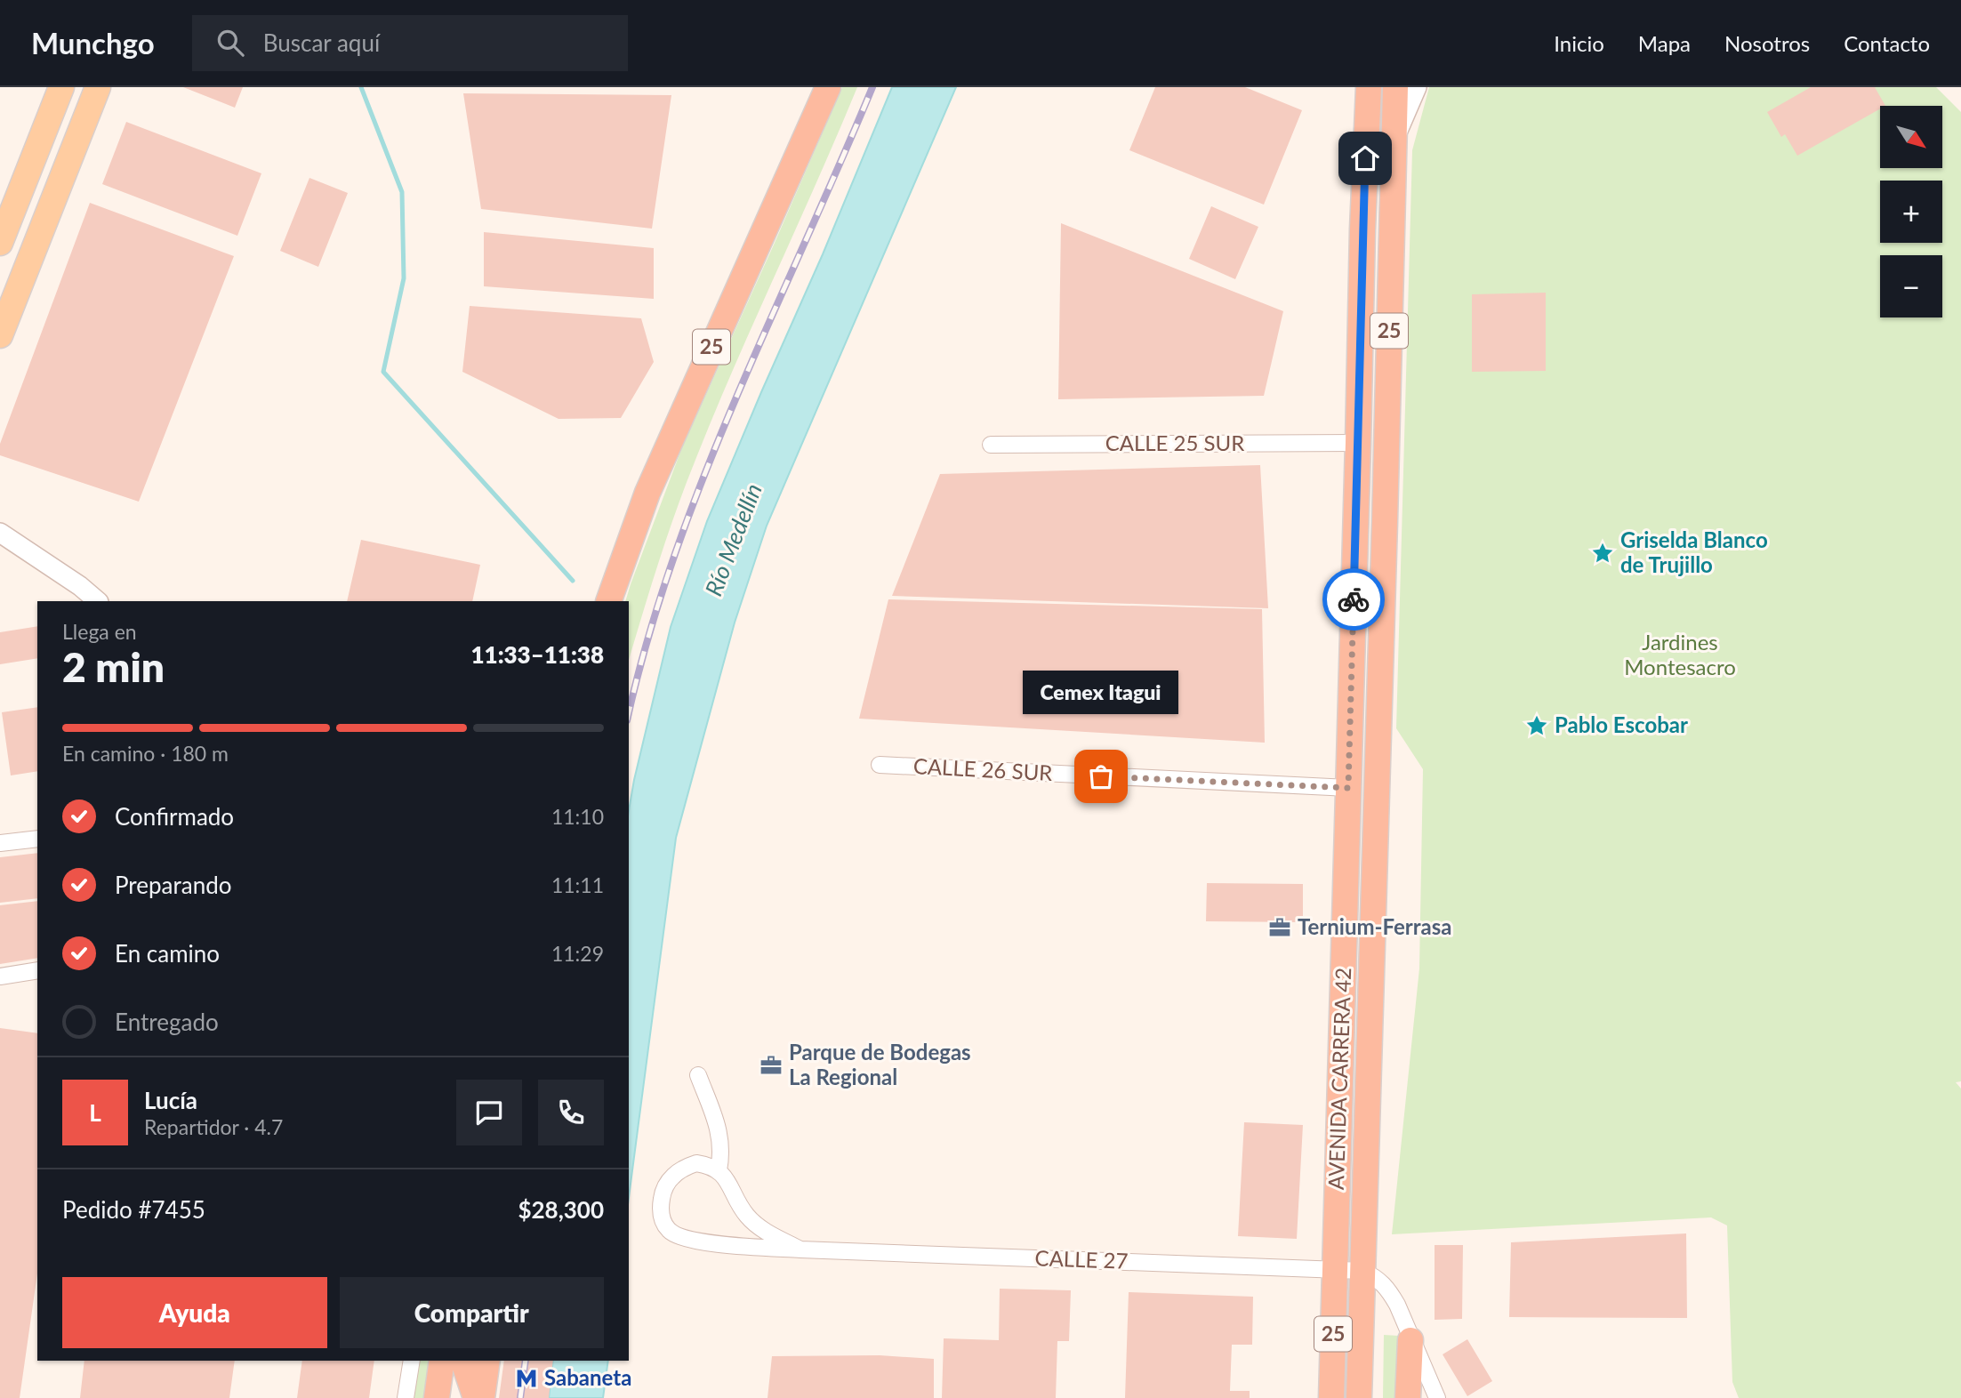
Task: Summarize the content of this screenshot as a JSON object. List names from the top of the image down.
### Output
{
  "streets": {
    "highway": ["25", "AVENIDA CARRERA 42"],
    "street": ["CALLE 25 SUR", "CALLE 26 SUR", "CALLE 27"]
  },
  "crossings": [
    ["CALLE 25 SUR", "AVENIDA CARRERA 42"],
    ["CALLE 26 SUR", "AVENIDA CARRERA 42"],
    ["AVENIDA CARRERA 42", "CALLE 27"]
  ],
  "water": ["Río Medellín"],
  "parks": ["Jardines Montesacro"],
  "places": {
    "place": ["Griselda Blanco de Trujillo", "Pablo Escobar"],
    "other": ["Cemex Itagui"],
    "office": ["Ternium-Ferrasa", "Parque de Bodegas La Regional"],
    "metro station": ["Sabaneta"]
  },
  "north": "bottom right",
  "page": {
    "header": "Munchgo",
    "search": "Buscar aquí",
    "nav": [
      "Inicio",
      "Mapa",
      "Nosotros",
      "Contacto"
    ],
    "map_buttons": ["+", "−"],
    "heading": ["2 min", "Llega en", "11:33–11:38"],
    "panel": [
      "Lucía",
      "Repartidor · 4.7",
      "Pedido #7455",
      "$28,300"
    ],
    "bubble": "Cemex Itagui",
    "bar": "En camino · 180 m",
    "list": [
      ["Confirmado", "11:10"],
      ["Preparando", "11:11"],
      ["En camino", "11:29"],
      "Entregado"
    ],
    "round": "L",
    "buttons": ["Ayuda", "Compartir"]
  }
}
